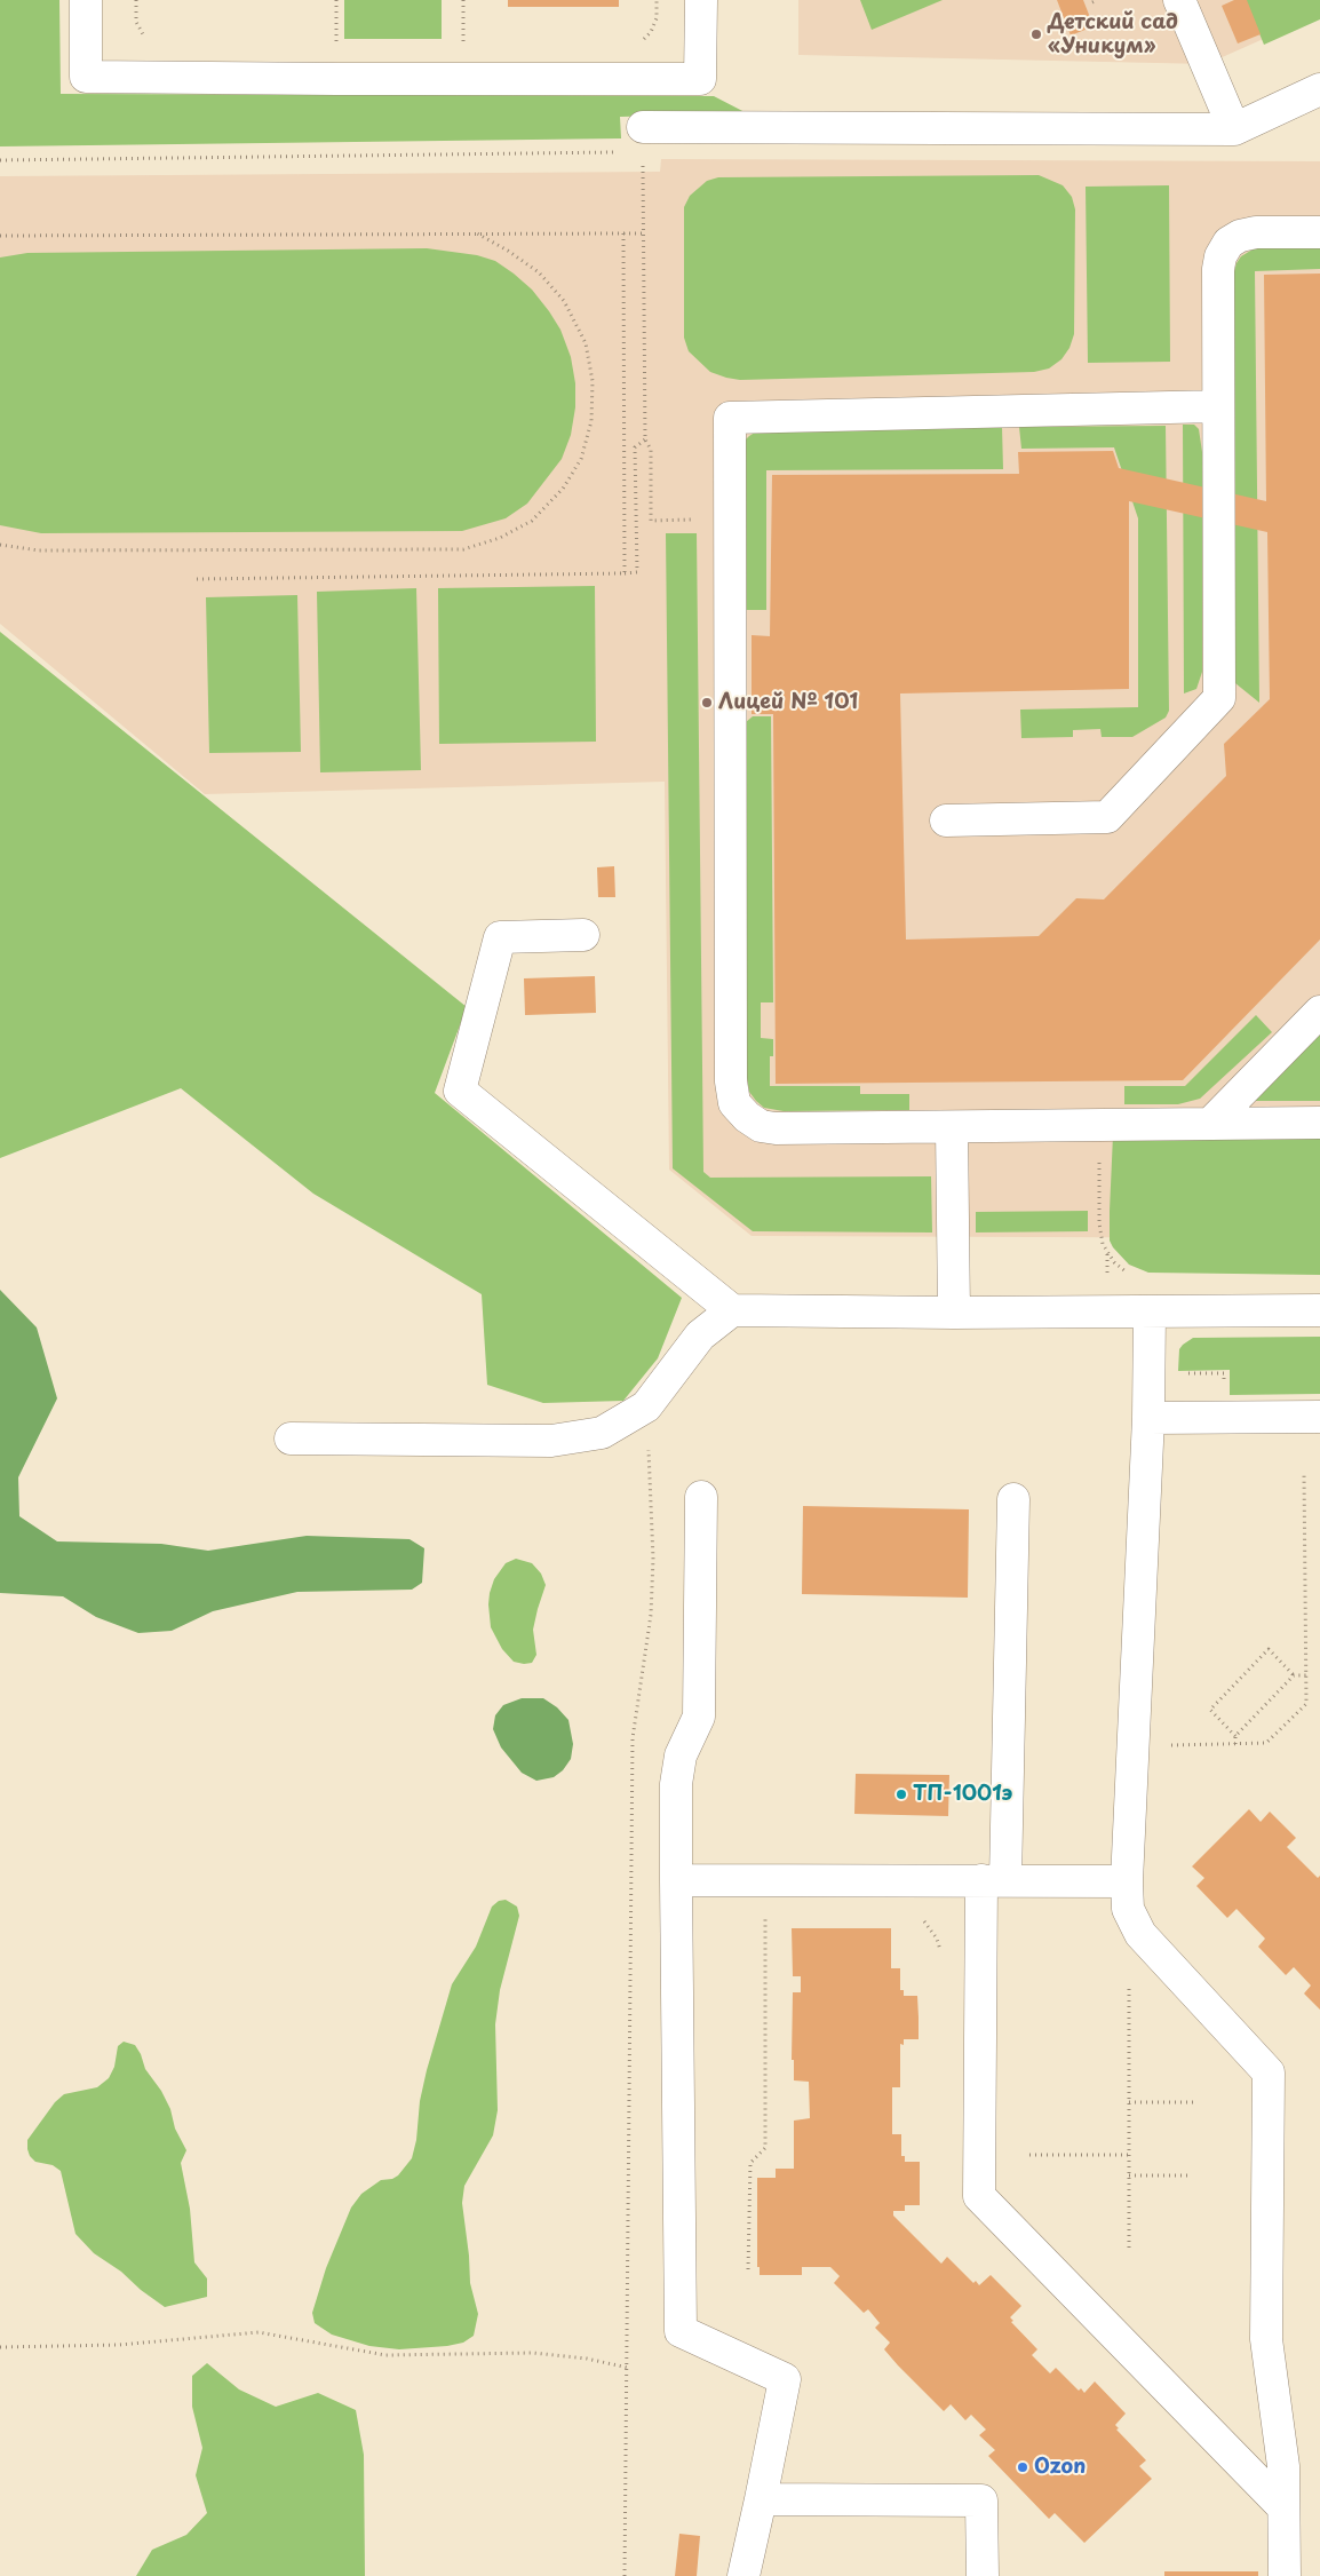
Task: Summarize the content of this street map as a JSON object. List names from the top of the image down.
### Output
{
  "places": [
    "Детский сад «Уникум»",
    "Лицей № 101",
    "ТП-1001э",
    "Ozon"
  ]
}
